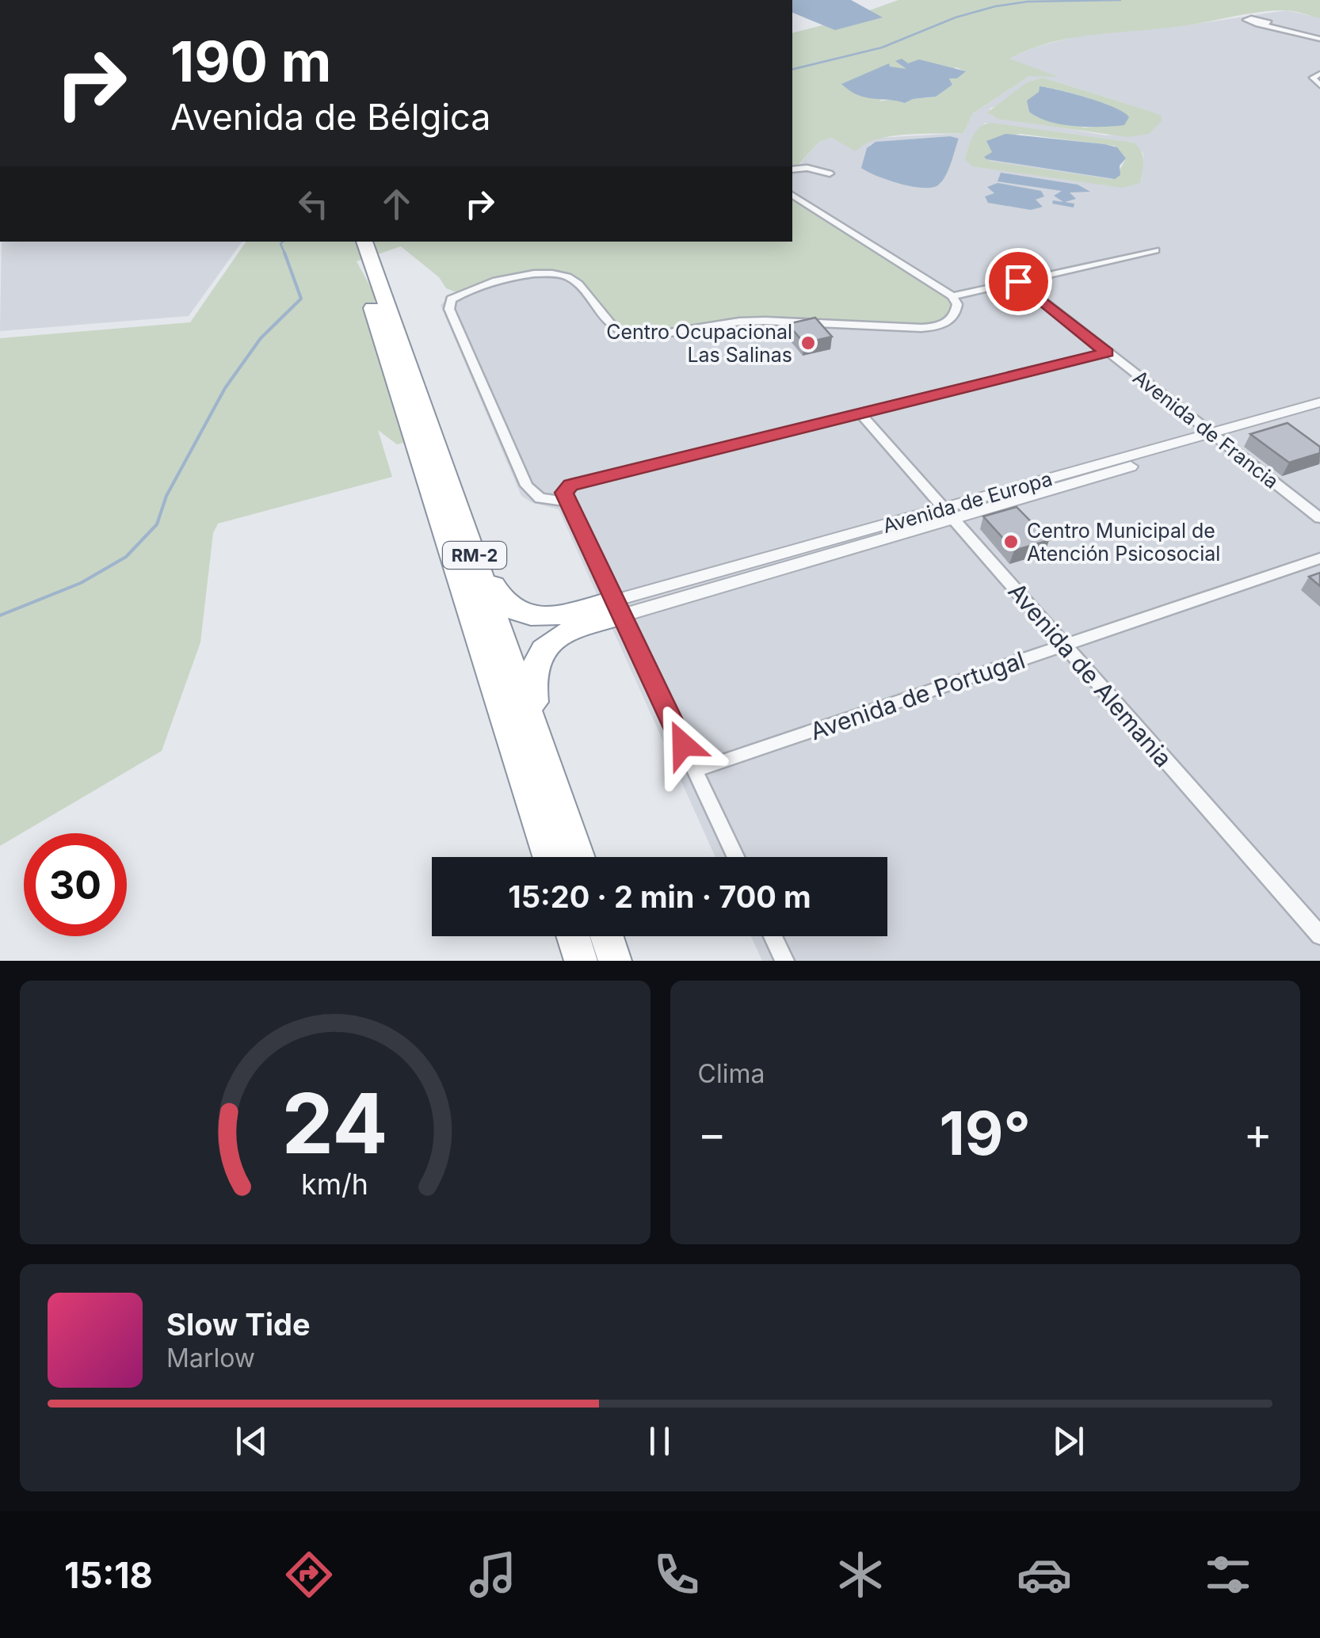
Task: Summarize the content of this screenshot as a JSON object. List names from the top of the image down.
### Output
{
  "streets": {
    "highway": ["RM-2"],
    "street": [
      "Avenida de Francia",
      "Avenida de Europa",
      "Avenida de Alemania",
      "Avenida de Portugal"
    ]
  },
  "crossings": [
    ["Avenida de Francia", "Avenida de Europa"],
    ["Avenida de Europa", "Avenida de Alemania"],
    ["Avenida de Alemania", "Avenida de Portugal"]
  ],
  "places": ["Centro Ocupacional Las Salinas", "Centro Municipal de Atención Psicosocial"],
  "page": {
    "turn": ["190 m", "Avenida de Bélgica"],
    "limit": "30",
    "trip": "15:20 · 2 min · 700 m",
    "tile": "Clima",
    "heat": ["−", "19°", "+"],
    "song": ["Slow Tide", "Marlow"],
    "tabs": "15:18",
    "gauge": ["24", "km/h"]
  }
}
